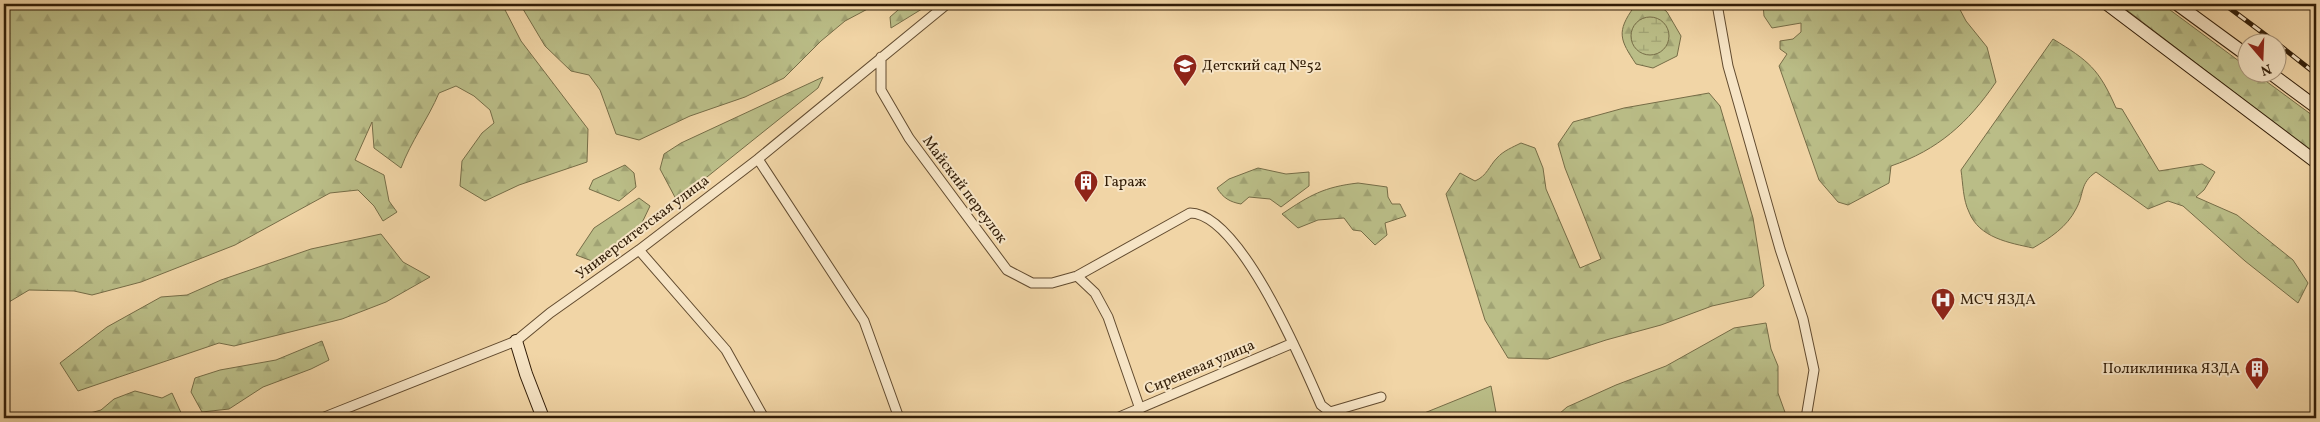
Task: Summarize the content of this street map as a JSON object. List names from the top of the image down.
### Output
{
  "streets": {
    "street": ["Майский переулок", "Университетская улица", "Сиреневая улица"]
  },
  "crossings": [
    ["Майский переулок", "Университетская улица"],
    ["Майский переулок", "Сиреневая улица"]
  ],
  "places": {
    "school or university": ["Детский сад №52"],
    "building": ["Гараж", "Поликлиника ЯЗДА"],
    "hospital": ["МСЧ ЯЗДА"]
  },
  "north": "bottom"
}
